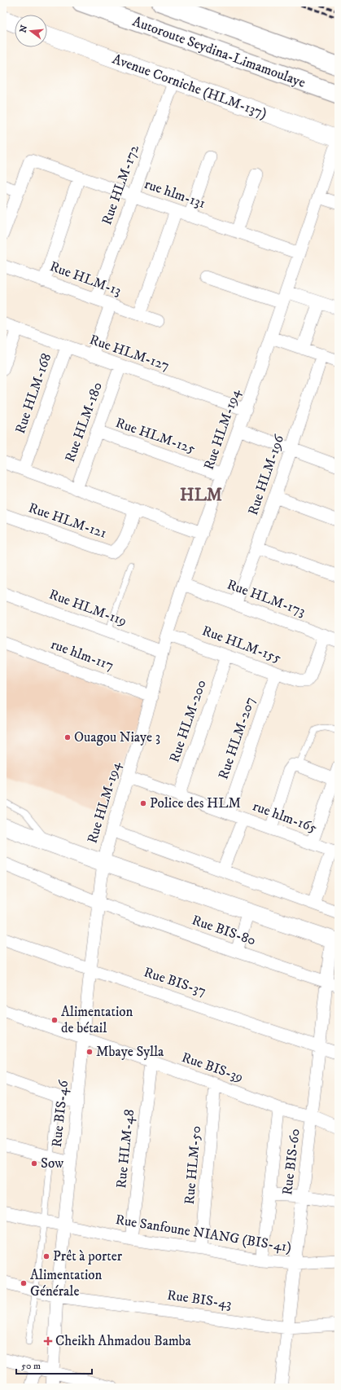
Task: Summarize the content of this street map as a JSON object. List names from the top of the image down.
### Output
{
  "streets": {
    "highway": ["Autoroute Seydina-Limamoulaye"],
    "street": [
      "Avenue Corniche (HLM-137)",
      "Rue HLM-172",
      "rue hlm-131",
      "Rue HLM-13",
      "Rue HLM-127",
      "Rue HLM-168",
      "Rue HLM-180",
      "Rue HLM-194",
      "Rue HLM-125",
      "Rue HLM-196",
      "Rue HLM-121",
      "Rue HLM-173",
      "Rue HLM-119",
      "Rue HLM-155",
      "rue hlm-117",
      "Rue HLM-200",
      "Rue HLM-207",
      "rue hlm-165",
      "Rue BIS-80",
      "Rue BIS-37",
      "Rue BIS-39",
      "Rue BIS-46",
      "Rue HLM-48",
      "Rue BIS-60",
      "Rue HLM-50",
      "Rue Sanfoune NIANG (BIS-41)",
      "Rue BIS-43"
    ]
  },
  "crossings": [
    ["Avenue Corniche (HLM-137)", "Rue HLM-172"],
    ["Avenue Corniche (HLM-137)", "Rue HLM-194"],
    ["Rue HLM-172", "rue hlm-131"],
    ["Rue HLM-172", "Rue HLM-13"],
    ["rue hlm-131", "Rue HLM-194"],
    ["Rue HLM-127", "Rue HLM-168"],
    ["Rue HLM-127", "Rue HLM-180"],
    ["Rue HLM-127", "Rue HLM-194"],
    ["Rue HLM-180", "Rue HLM-125"],
    ["Rue HLM-194", "Rue HLM-125"],
    ["Rue HLM-194", "Rue HLM-173"],
    ["Rue HLM-194", "Rue HLM-119"],
    ["Rue HLM-194", "Rue HLM-155"],
    ["Rue HLM-194", "rue hlm-117"],
    ["Rue HLM-194", "rue hlm-165"],
    ["Rue HLM-194", "Rue BIS-46"],
    ["Rue HLM-196", "Rue HLM-173"],
    ["Rue HLM-173", "Rue HLM-155"],
    ["Rue HLM-155", "Rue HLM-200"],
    ["Rue HLM-155", "Rue HLM-207"],
    ["Rue HLM-200", "rue hlm-165"],
    ["Rue HLM-207", "rue hlm-165"],
    ["Rue BIS-80", "Rue BIS-46"],
    ["Rue BIS-80", "Rue BIS-60"],
    ["Rue BIS-37", "Rue BIS-46"],
    ["Rue BIS-37", "Rue BIS-60"],
    ["Rue BIS-39", "Rue BIS-46"],
    ["Rue BIS-39", "Rue HLM-48"],
    ["Rue BIS-39", "Rue BIS-60"],
    ["Rue BIS-39", "Rue HLM-50"],
    ["Rue BIS-46", "Rue Sanfoune NIANG (BIS-41)"],
    ["Rue BIS-46", "Rue BIS-43"],
    ["Rue HLM-48", "Rue Sanfoune NIANG (BIS-41)"],
    ["Rue BIS-60", "Rue Sanfoune NIANG (BIS-41)"],
    ["Rue BIS-60", "Rue BIS-43"],
    ["Rue HLM-50", "Rue Sanfoune NIANG (BIS-41)"]
  ],
  "districts": ["HLM"],
  "places": {
    "other": [
      "Ouagou Niaye 3",
      "Police des HLM",
      "Alimentation de bétail",
      "Mbaye Sylla",
      "Sow",
      "Prêt à porter",
      "Alimentation Générale"
    ],
    "health": ["Cheikh Ahmadou Bamba"]
  },
  "scale_bar": "50 m",
  "north": "left"
}
